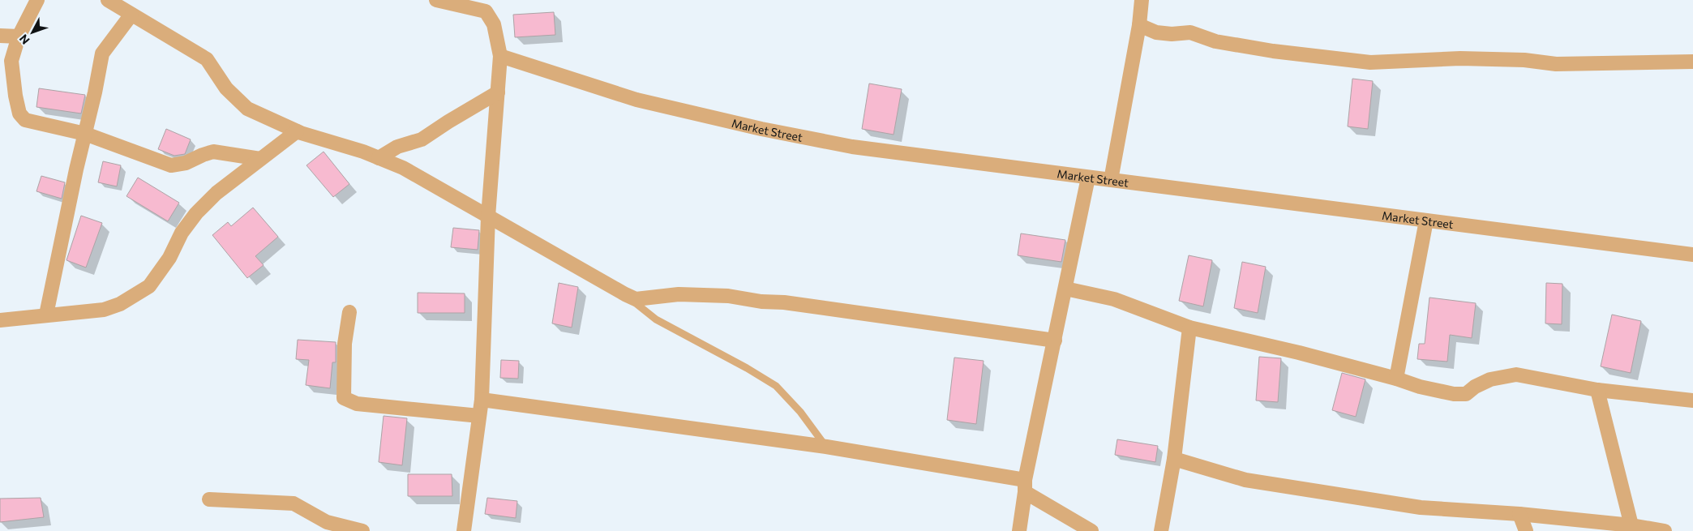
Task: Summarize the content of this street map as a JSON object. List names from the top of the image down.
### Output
{
  "streets": {
    "street": ["Market Street"]
  },
  "north": "bottom left"
}
